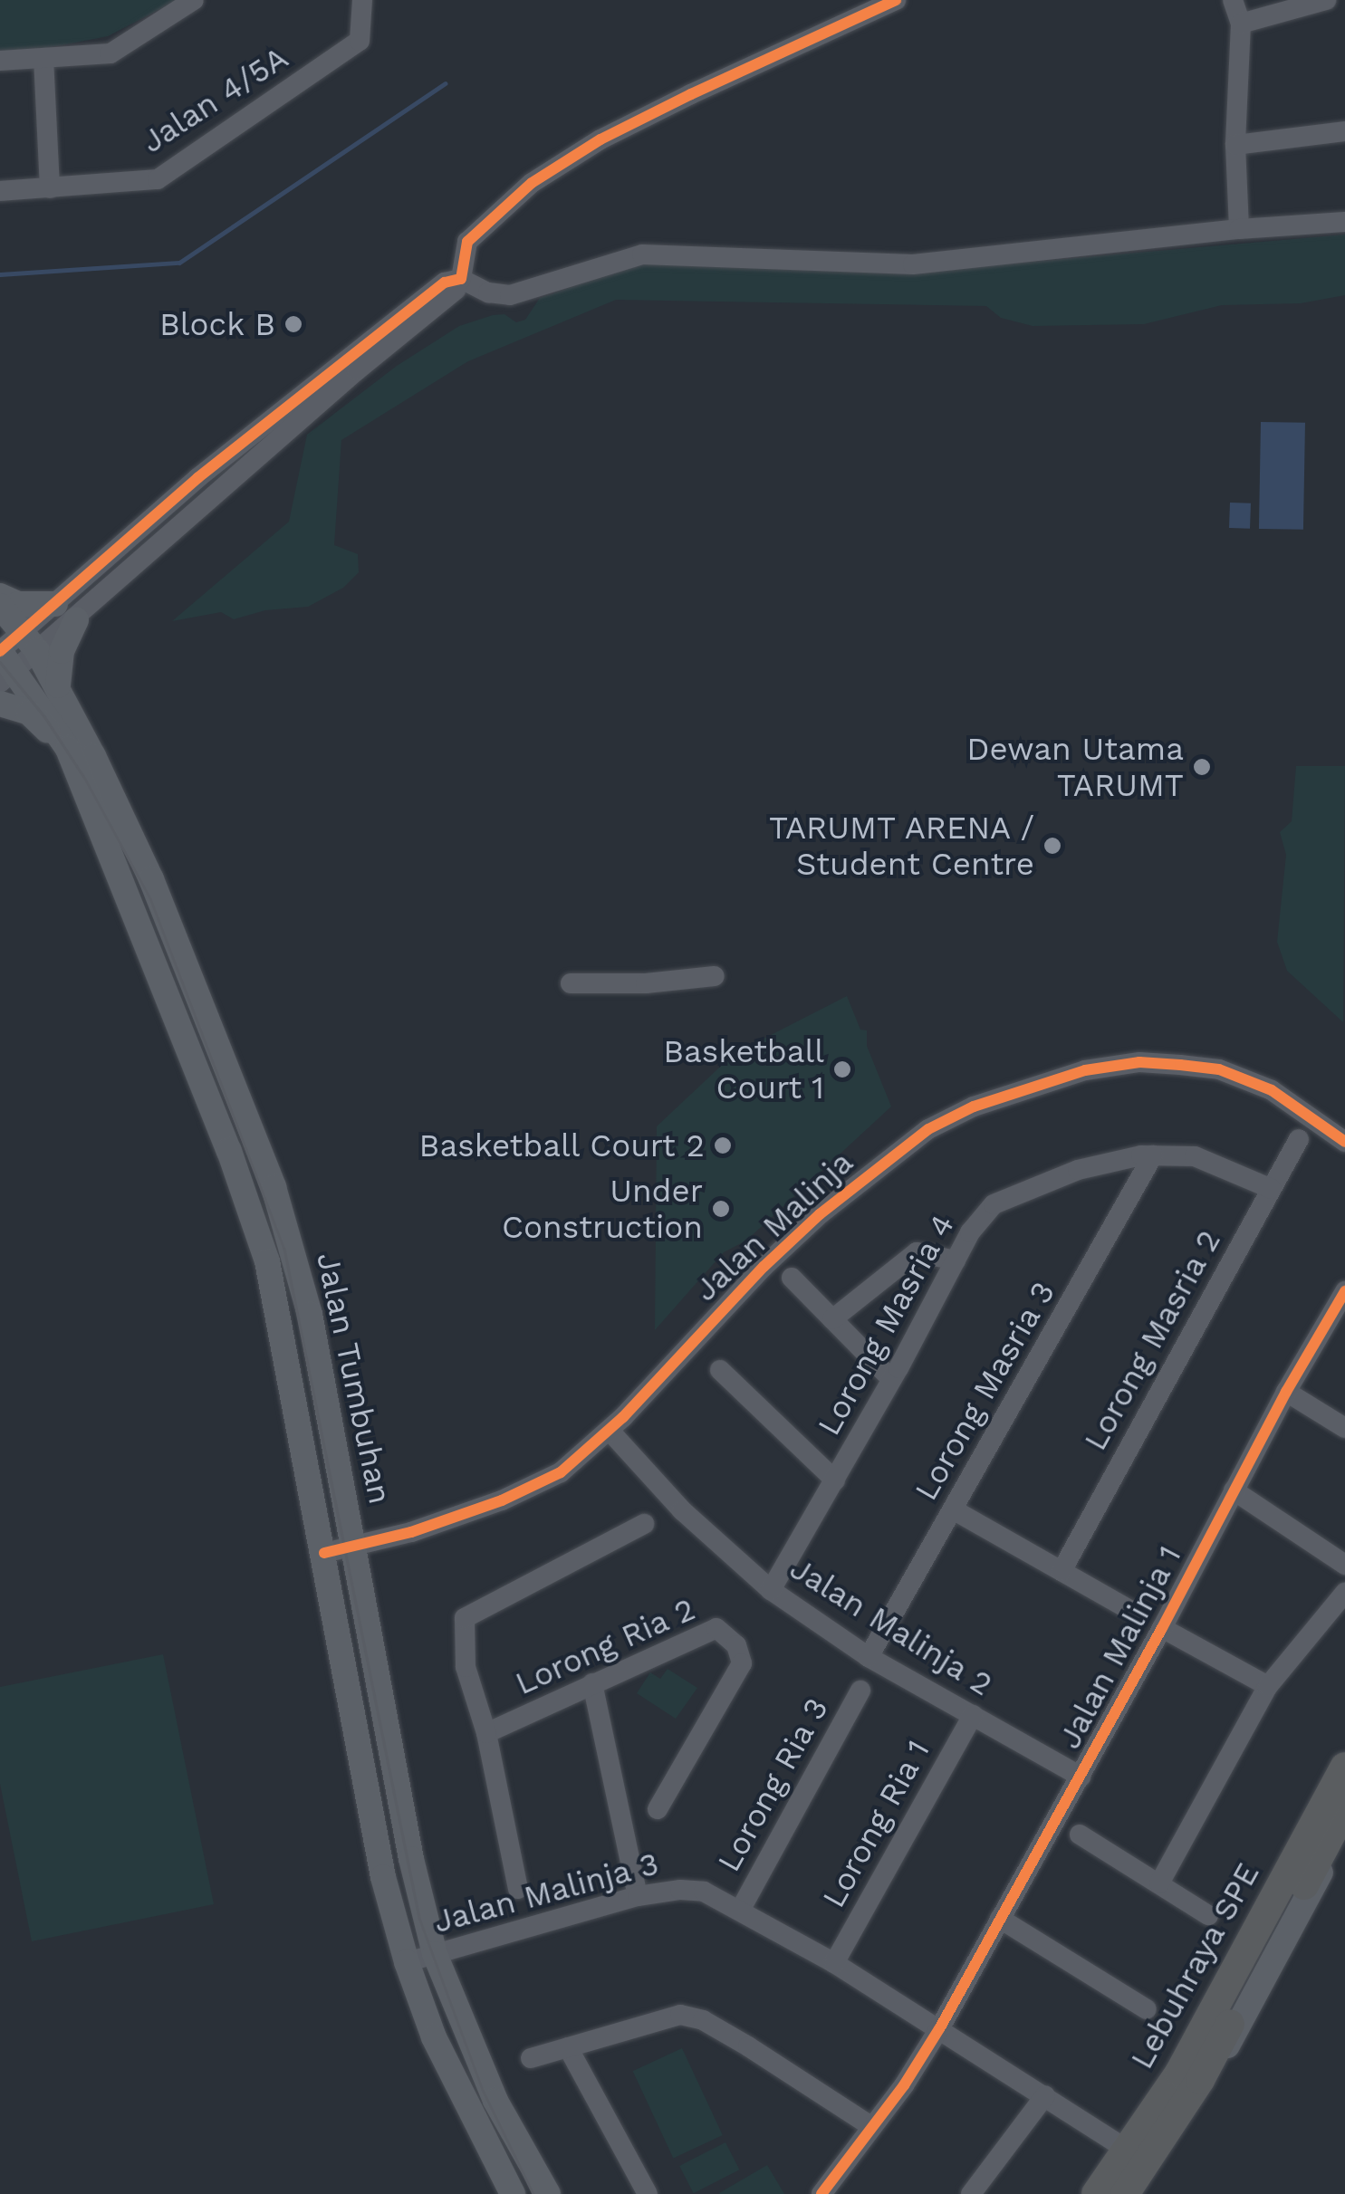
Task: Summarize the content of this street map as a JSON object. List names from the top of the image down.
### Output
{
  "streets": {
    "highway": ["Lebuhraya SPE"],
    "main road": ["Jalan Tumbuhan"],
    "street": [
      "Jalan 4/5A",
      "Jalan Malinja",
      "Lorong Masria 4",
      "Lorong Masria 2",
      "Lorong Masria 3",
      "Jalan Malinja 2",
      "Lorong Ria 2",
      "Jalan Malinja 1",
      "Lorong Ria 3",
      "Lorong Ria 1",
      "Jalan Malinja 3"
    ]
  },
  "crossings": [
    ["Jalan Malinja", "Jalan Tumbuhan"],
    ["Jalan Malinja", "Jalan Malinja 2"],
    ["Lorong Masria 4", "Lorong Masria 2"],
    ["Lorong Masria 4", "Lorong Masria 3"],
    ["Lorong Masria 4", "Jalan Malinja 2"],
    ["Jalan Tumbuhan", "Jalan Malinja 3"],
    ["Lorong Masria 3", "Jalan Malinja 2"],
    ["Jalan Malinja 2", "Jalan Malinja 1"],
    ["Jalan Malinja 2", "Lorong Ria 1"],
    ["Jalan Malinja 1", "Jalan Malinja 3"],
    ["Lorong Ria 3", "Jalan Malinja 3"],
    ["Lorong Ria 1", "Jalan Malinja 3"]
  ],
  "places": [
    "Block B",
    "Dewan Utama TARUMT",
    "TARUMT ARENA / Student Centre",
    "Basketball Court 1",
    "Basketball Court 2",
    "Under Construction"
  ]
}
